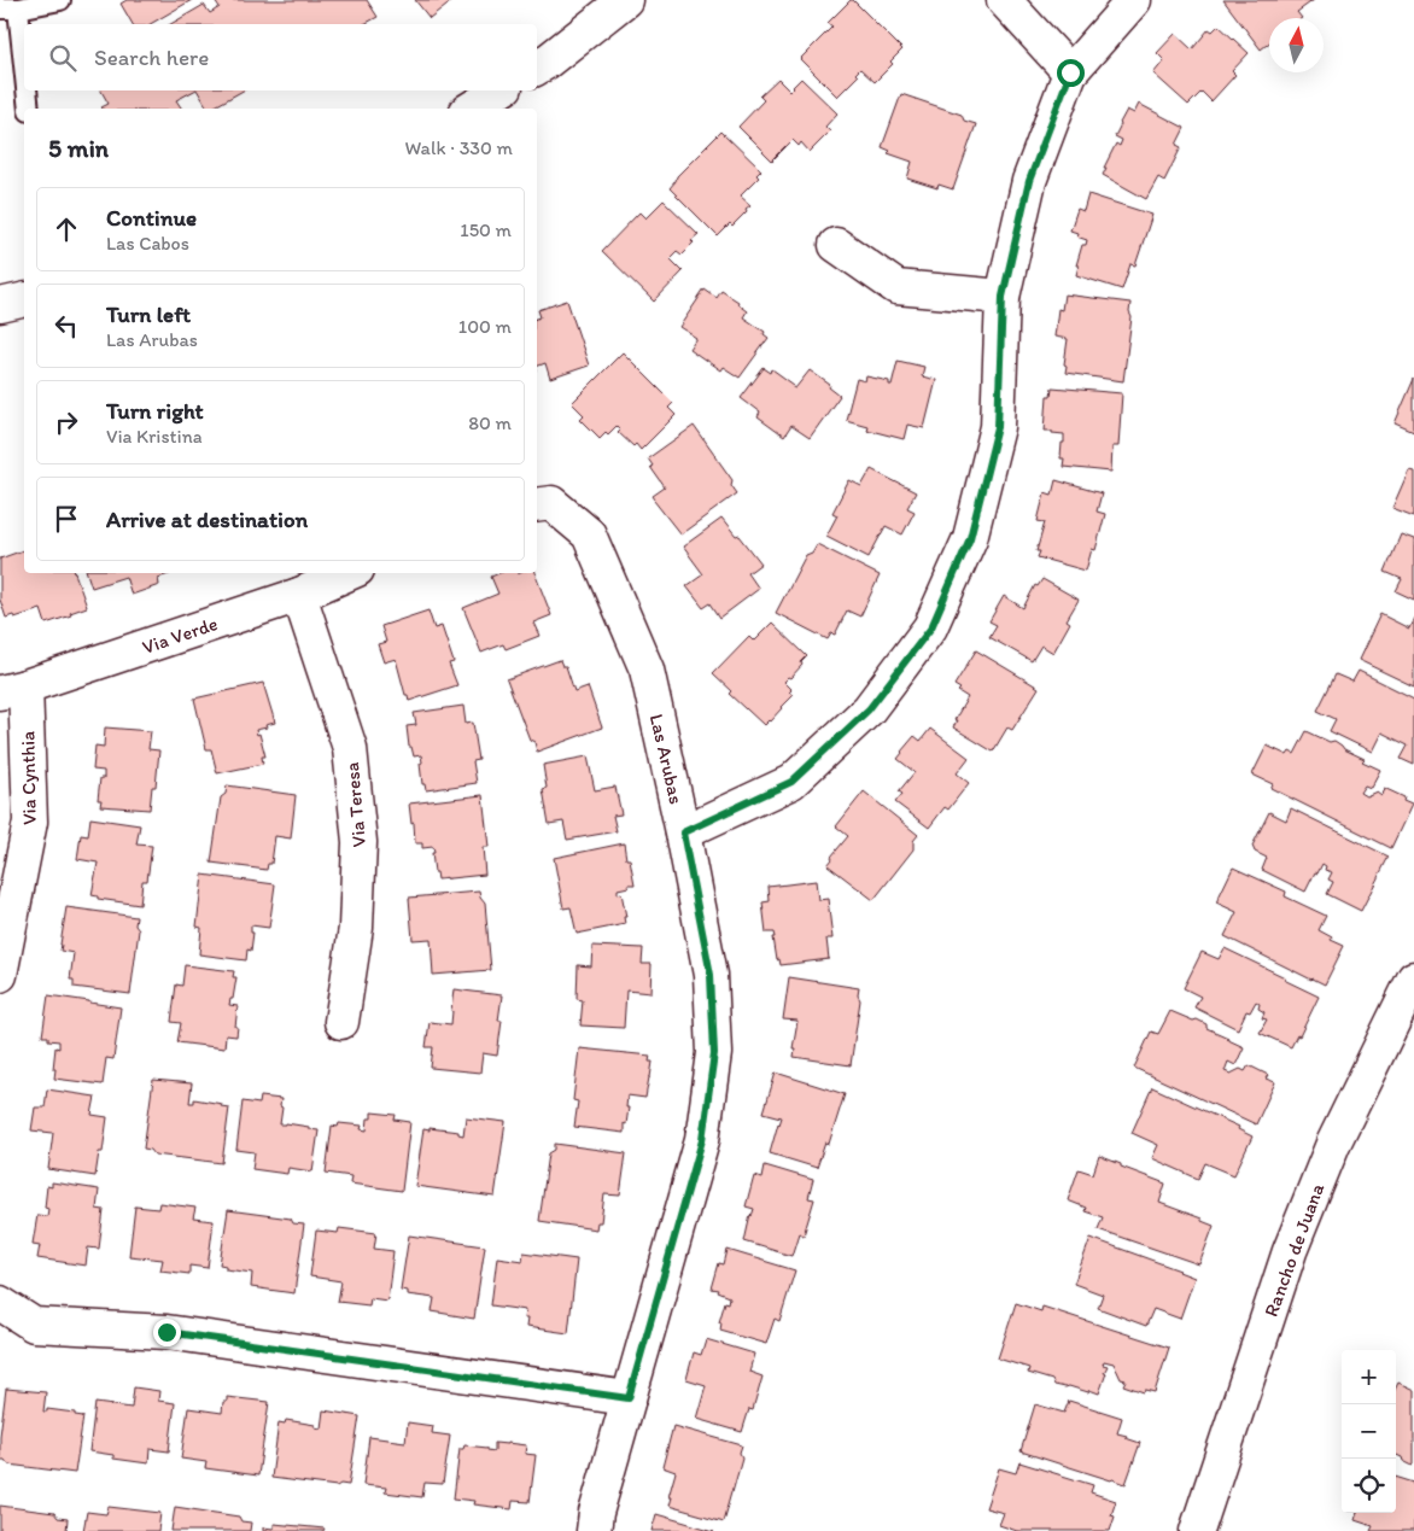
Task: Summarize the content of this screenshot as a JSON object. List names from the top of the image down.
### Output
{
  "streets": {
    "street": [
      "Via Verde",
      "Las Arubas",
      "Via Cynthia",
      "Via Teresa",
      "Rancho de Juana"
    ]
  },
  "crossings": [
    ["Via Verde", "Via Cynthia"],
    ["Via Verde", "Via Teresa"]
  ],
  "north": "top",
  "page": {
    "search": "Search here",
    "heading": ["5 min", "Walk · 330 m"],
    "list": [
      ["Continue", "Las Cabos", "150 m"],
      ["Turn left", "Las Arubas", "100 m"],
      ["Turn right", "Via Kristina", "80 m"],
      "Arrive at destination"
    ],
    "map_buttons": ["+", "−"]
  }
}
